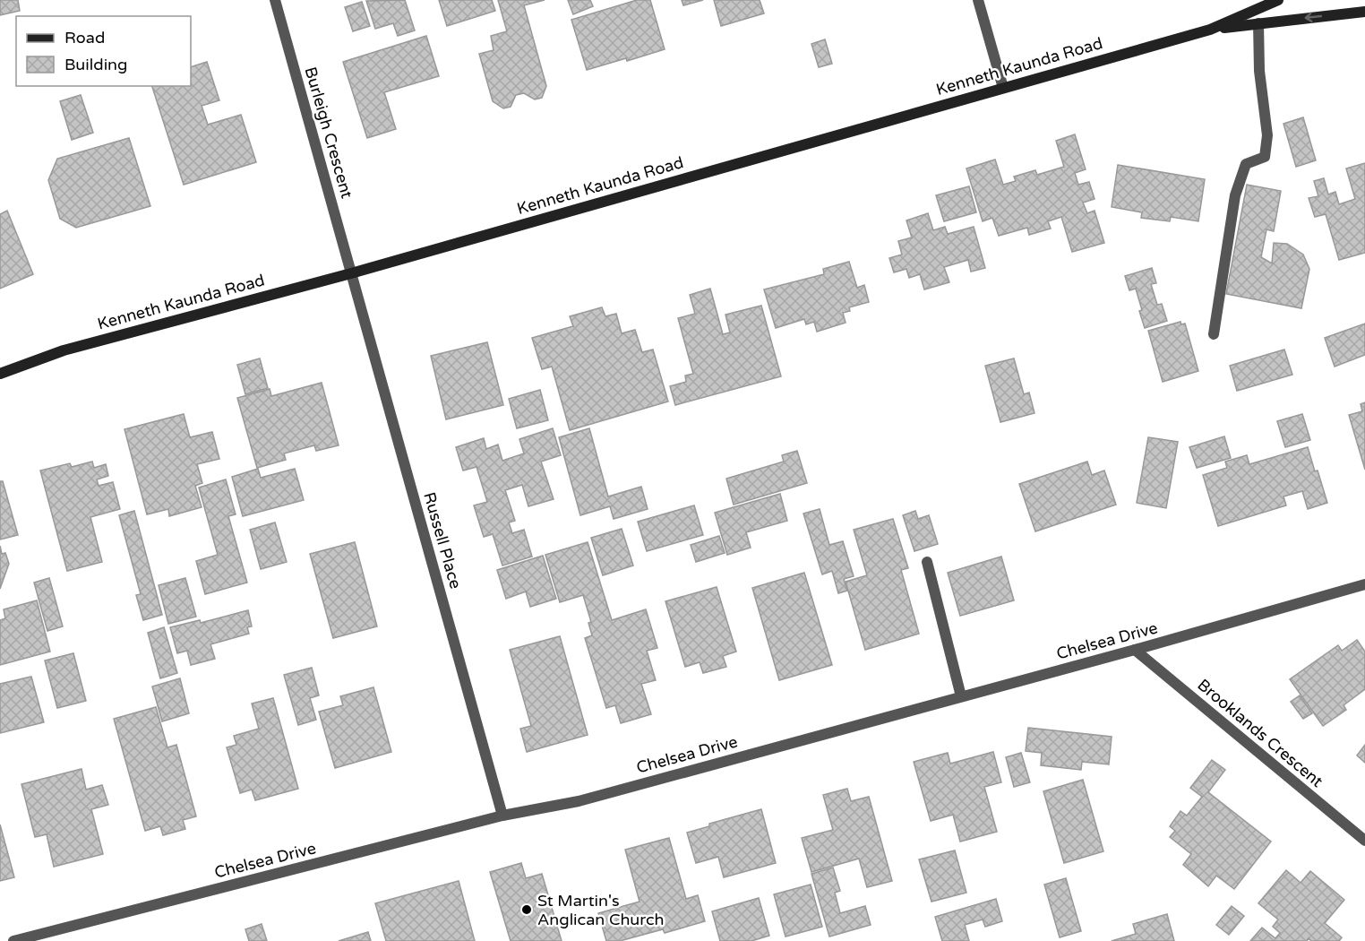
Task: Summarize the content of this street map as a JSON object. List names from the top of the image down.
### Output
{
  "streets": {
    "main road": ["Kenneth Kaunda Road"],
    "street": [
      "Burleigh Crescent",
      "Russell Place",
      "Chelsea Drive",
      "Brooklands Crescent"
    ]
  },
  "crossings": [
    ["Kenneth Kaunda Road", "Burleigh Crescent"],
    ["Kenneth Kaunda Road", "Russell Place"],
    ["Burleigh Crescent", "Russell Place"],
    ["Russell Place", "Chelsea Drive"],
    ["Chelsea Drive", "Brooklands Crescent"]
  ],
  "places": ["St Martin's Anglican Church"],
  "legend": ["Road", "Building"]
}
